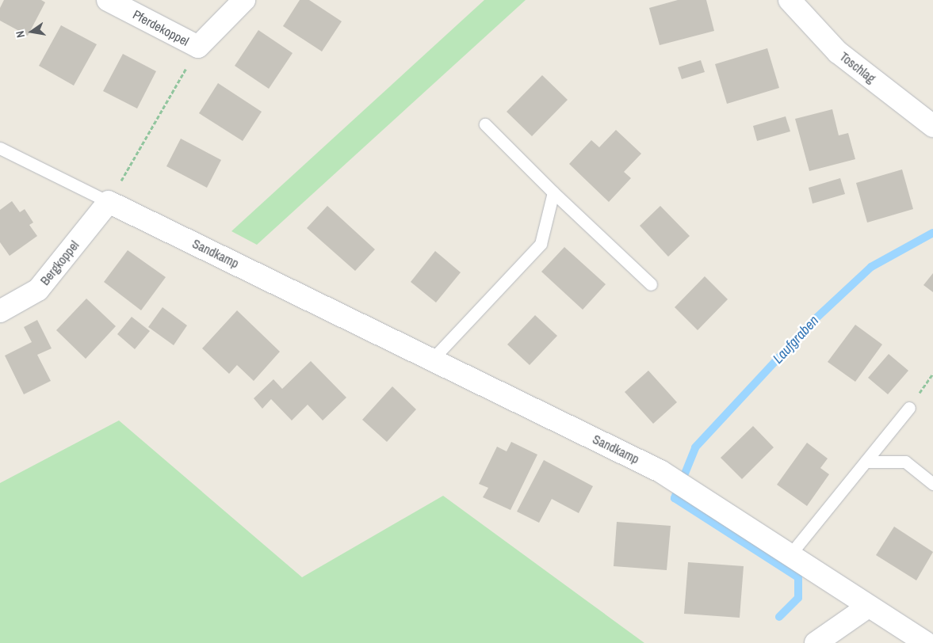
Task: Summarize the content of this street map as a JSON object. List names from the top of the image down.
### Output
{
  "streets": {
    "street": [
      "Pferdekoppel",
      "Toschlag",
      "Sandkamp",
      "Bergkoppel"
    ]
  },
  "crossings": [
    ["Sandkamp", "Bergkoppel"]
  ],
  "water": ["Laufgraben"],
  "north": "left"
}
